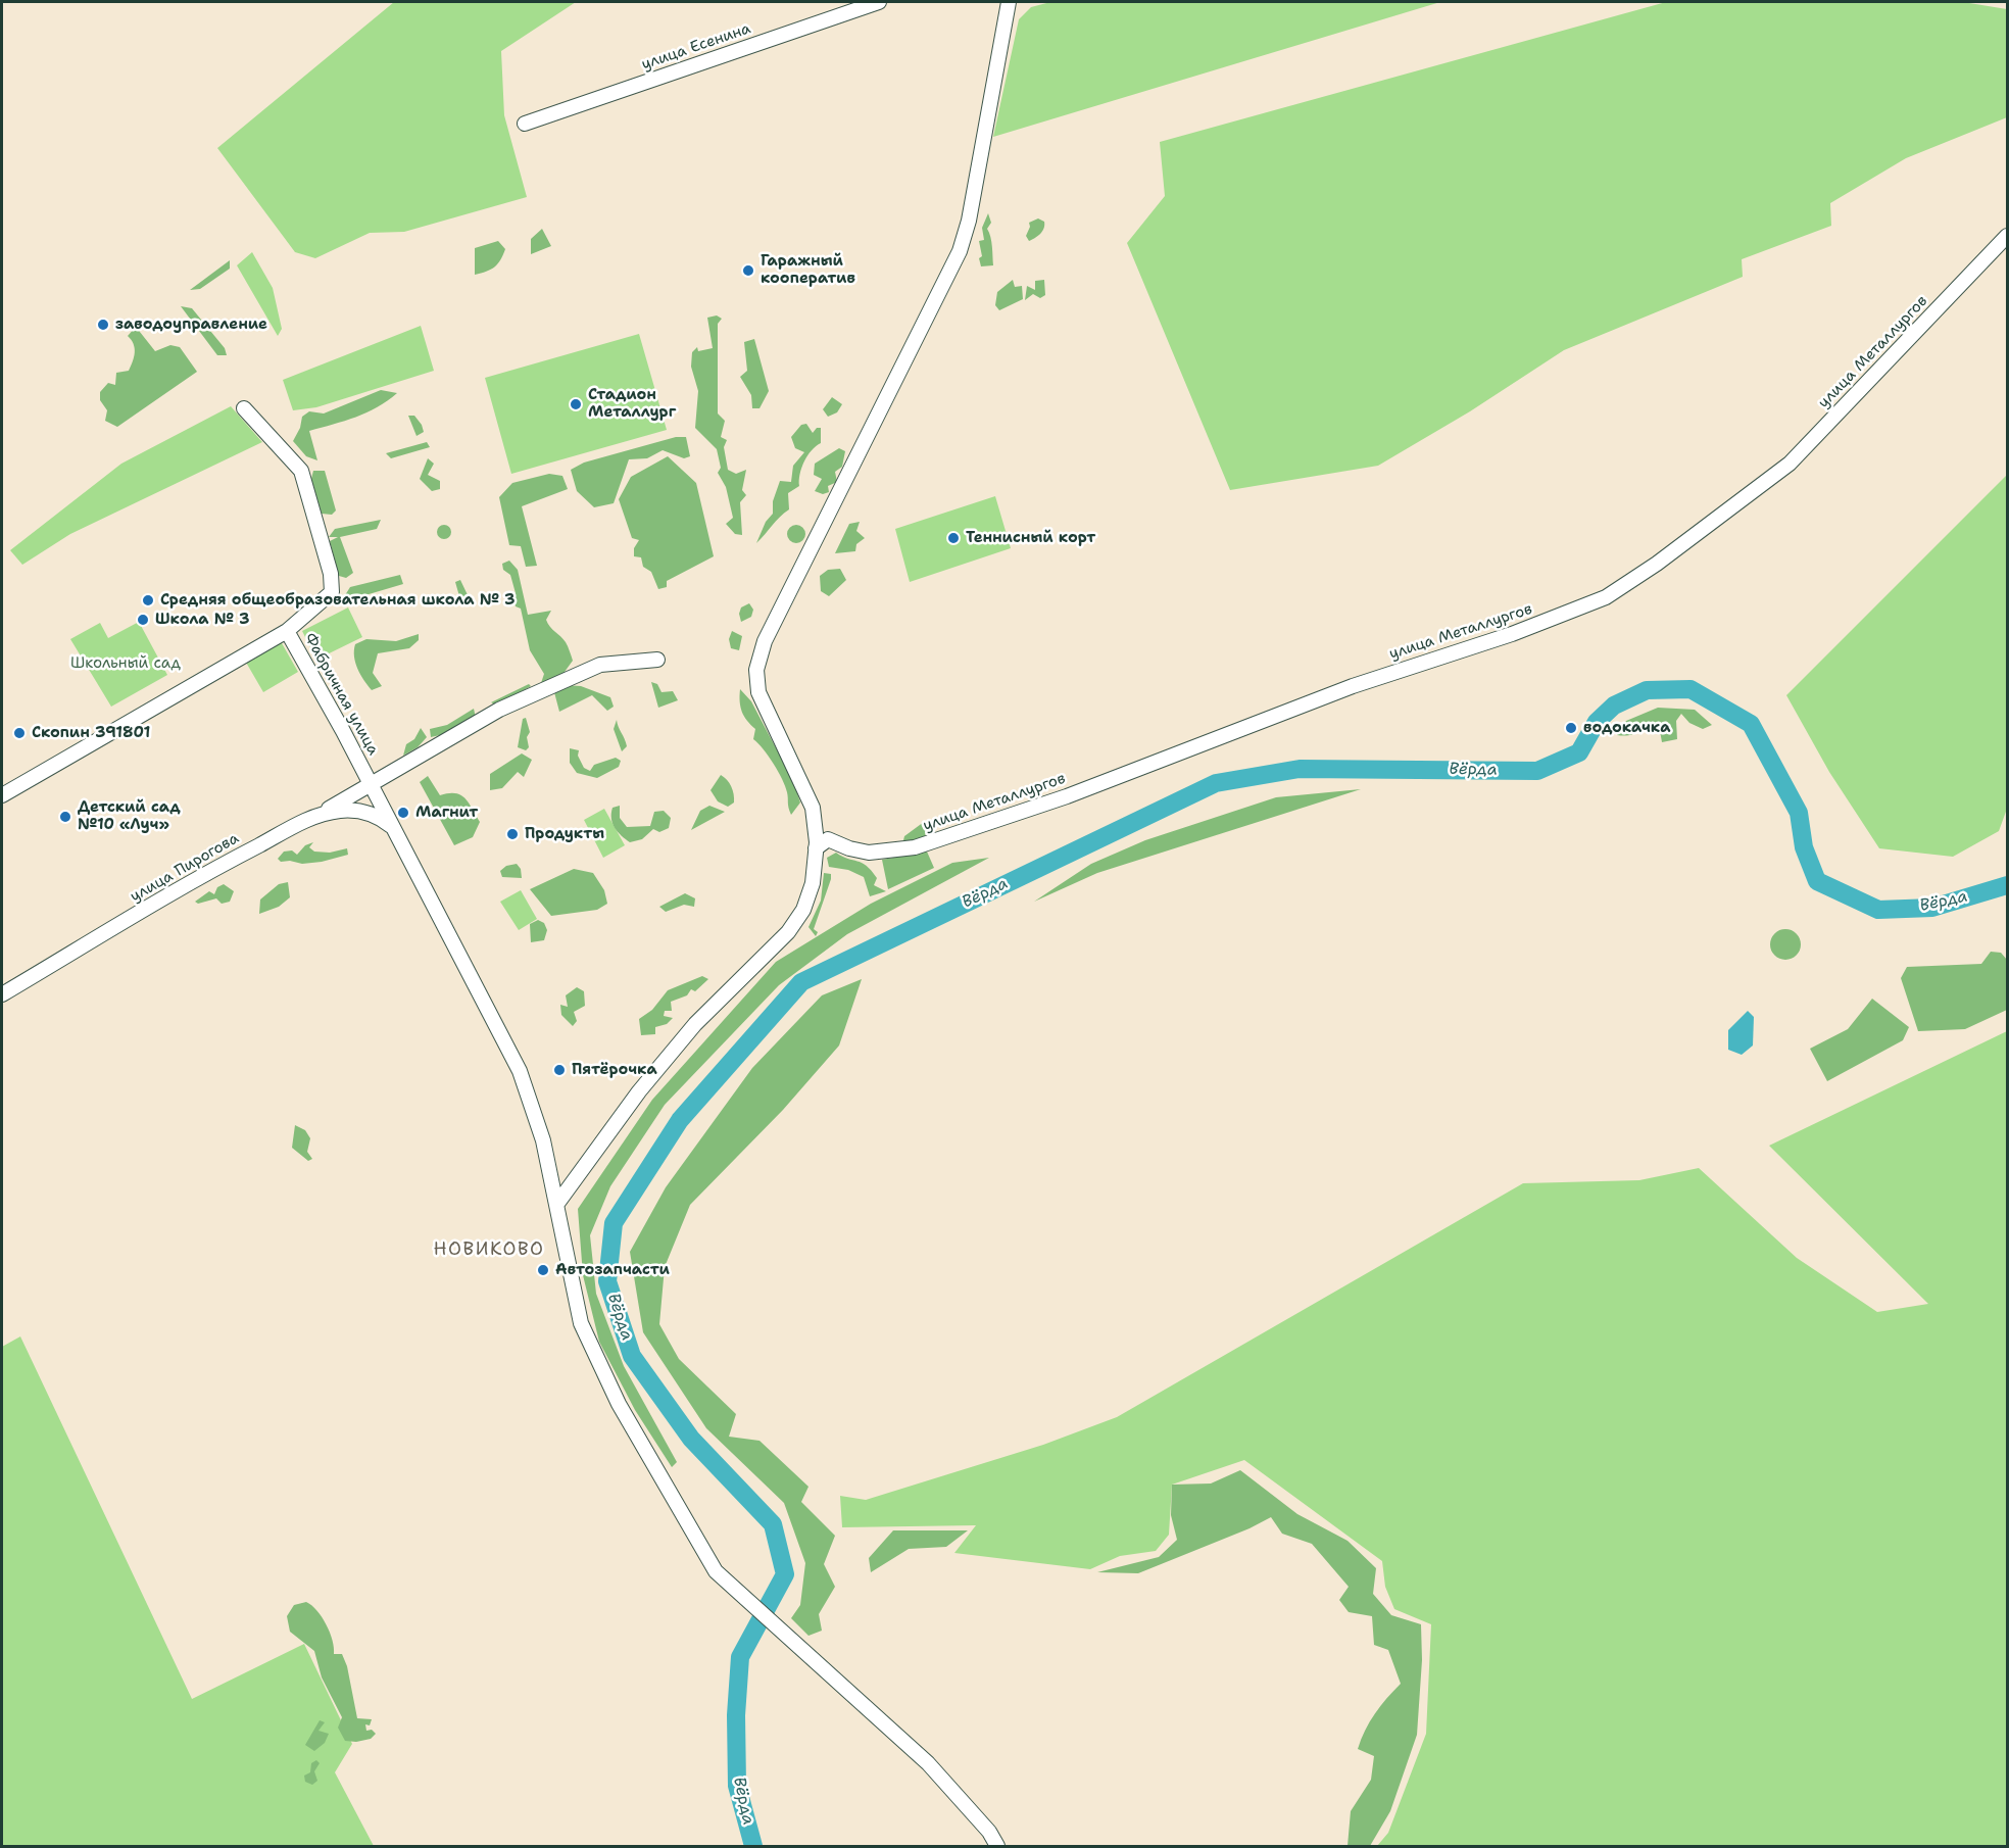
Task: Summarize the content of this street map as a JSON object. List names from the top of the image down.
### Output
{
  "streets": {
    "street": [
      "улица Есенина",
      "улица Металлургов",
      "Фабричная улица",
      "улица Пирогова"
    ]
  },
  "crossings": [
    ["Фабричная улица", "улица Пирогова"]
  ],
  "districts": ["НОВИКОВО"],
  "water": ["Вёрда"],
  "parks": ["Школьный сад"],
  "places": [
    "Гаражный кооператив",
    "заводоуправление",
    "Стадион Металлург",
    "Теннисный корт",
    "Средняя общеобразовательная школа № 3",
    "Школа № 3",
    "водокачка",
    "Скопин 391801",
    "Магнит",
    "Детский сад №10 «Луч»",
    "Продукты",
    "Пятёрочка",
    "Автозапчасти"
  ]
}
